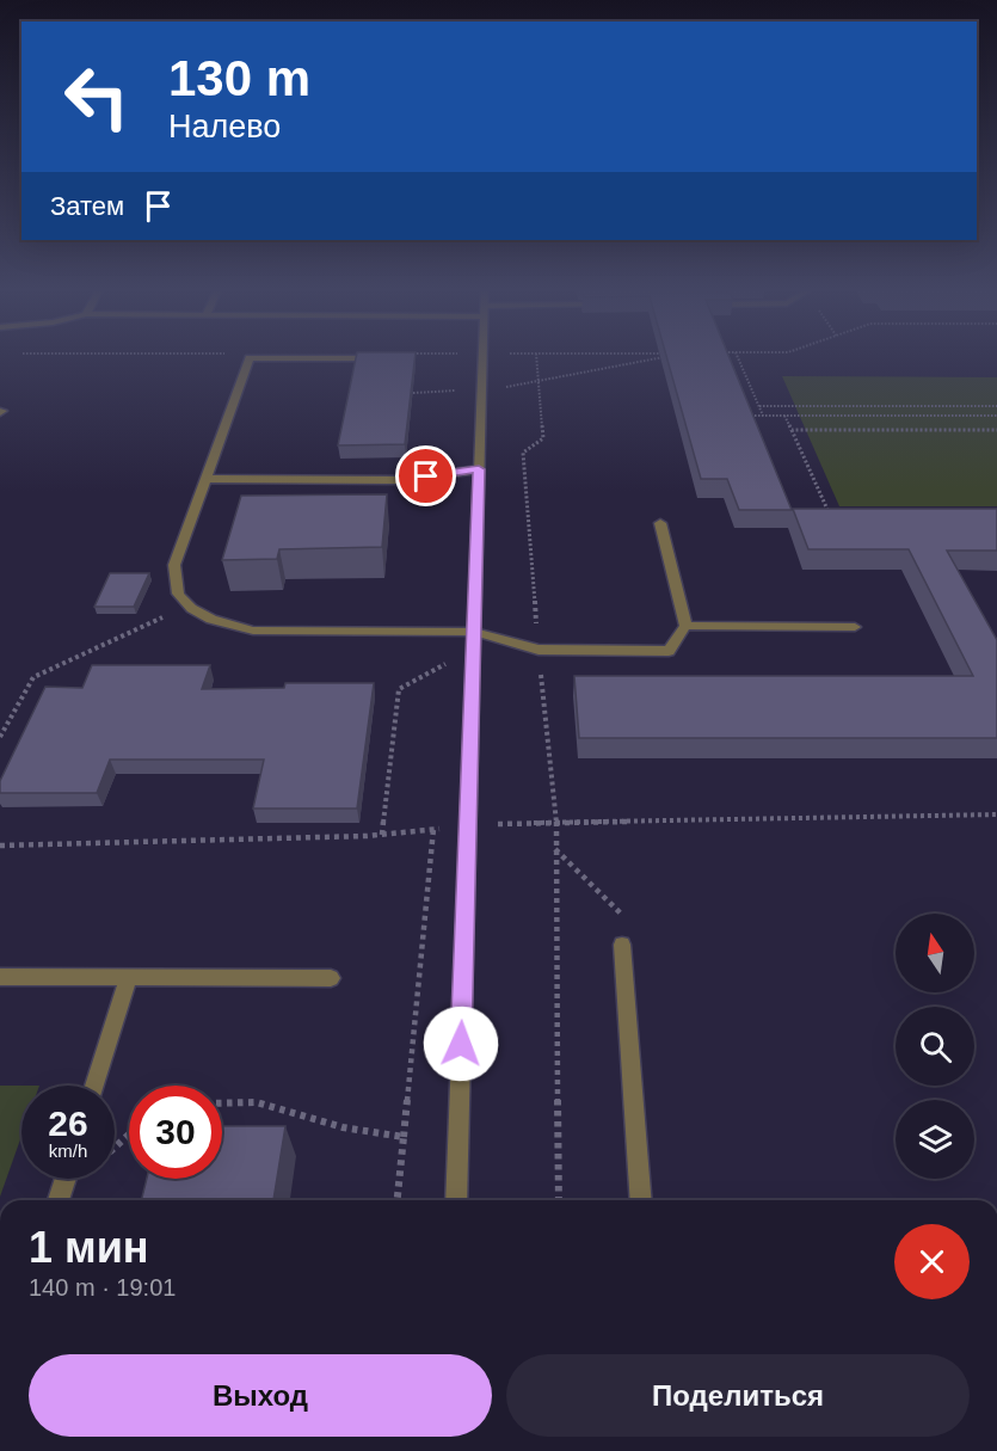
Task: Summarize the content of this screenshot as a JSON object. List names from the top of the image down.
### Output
{
  "north": "top",
  "page": {
    "turn": ["130 m", "Налево"],
    "then": "Затем",
    "speed": "26 km/h",
    "limit": "30",
    "heading": ["1 мин", "140 m · 19:01"],
    "buttons": ["Выход", "Поделиться"]
  }
}
